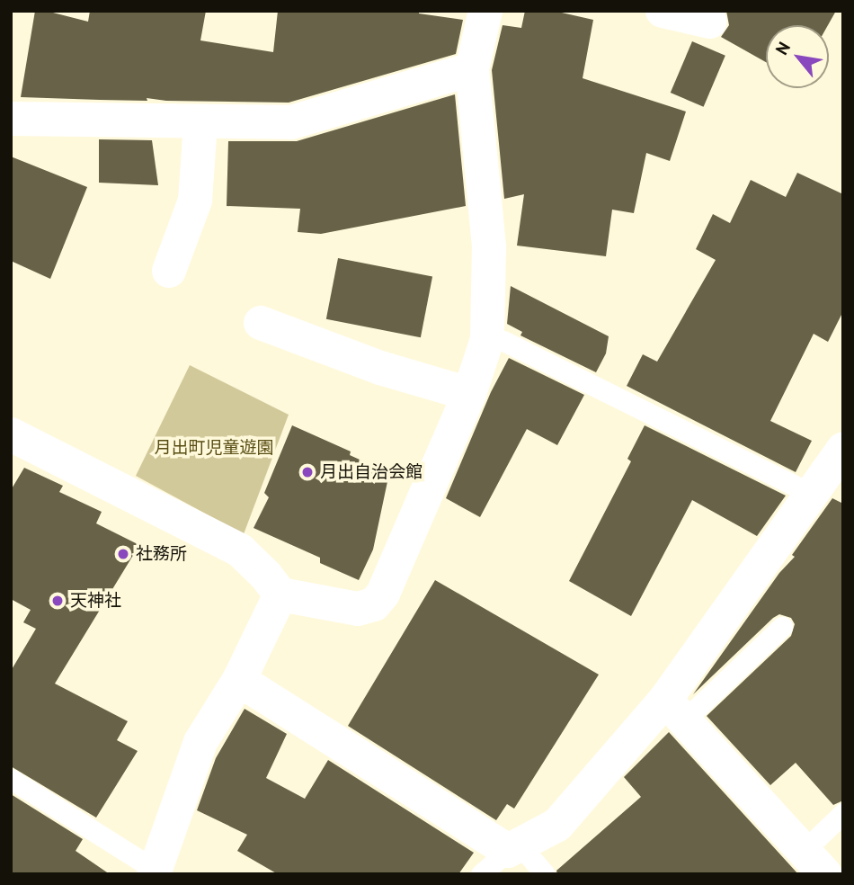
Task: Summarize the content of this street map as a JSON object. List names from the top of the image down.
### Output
{
  "parks": ["月出町児童遊園"],
  "places": ["月出自治会館", "社務所", "天神社"],
  "north": "top left"
}
